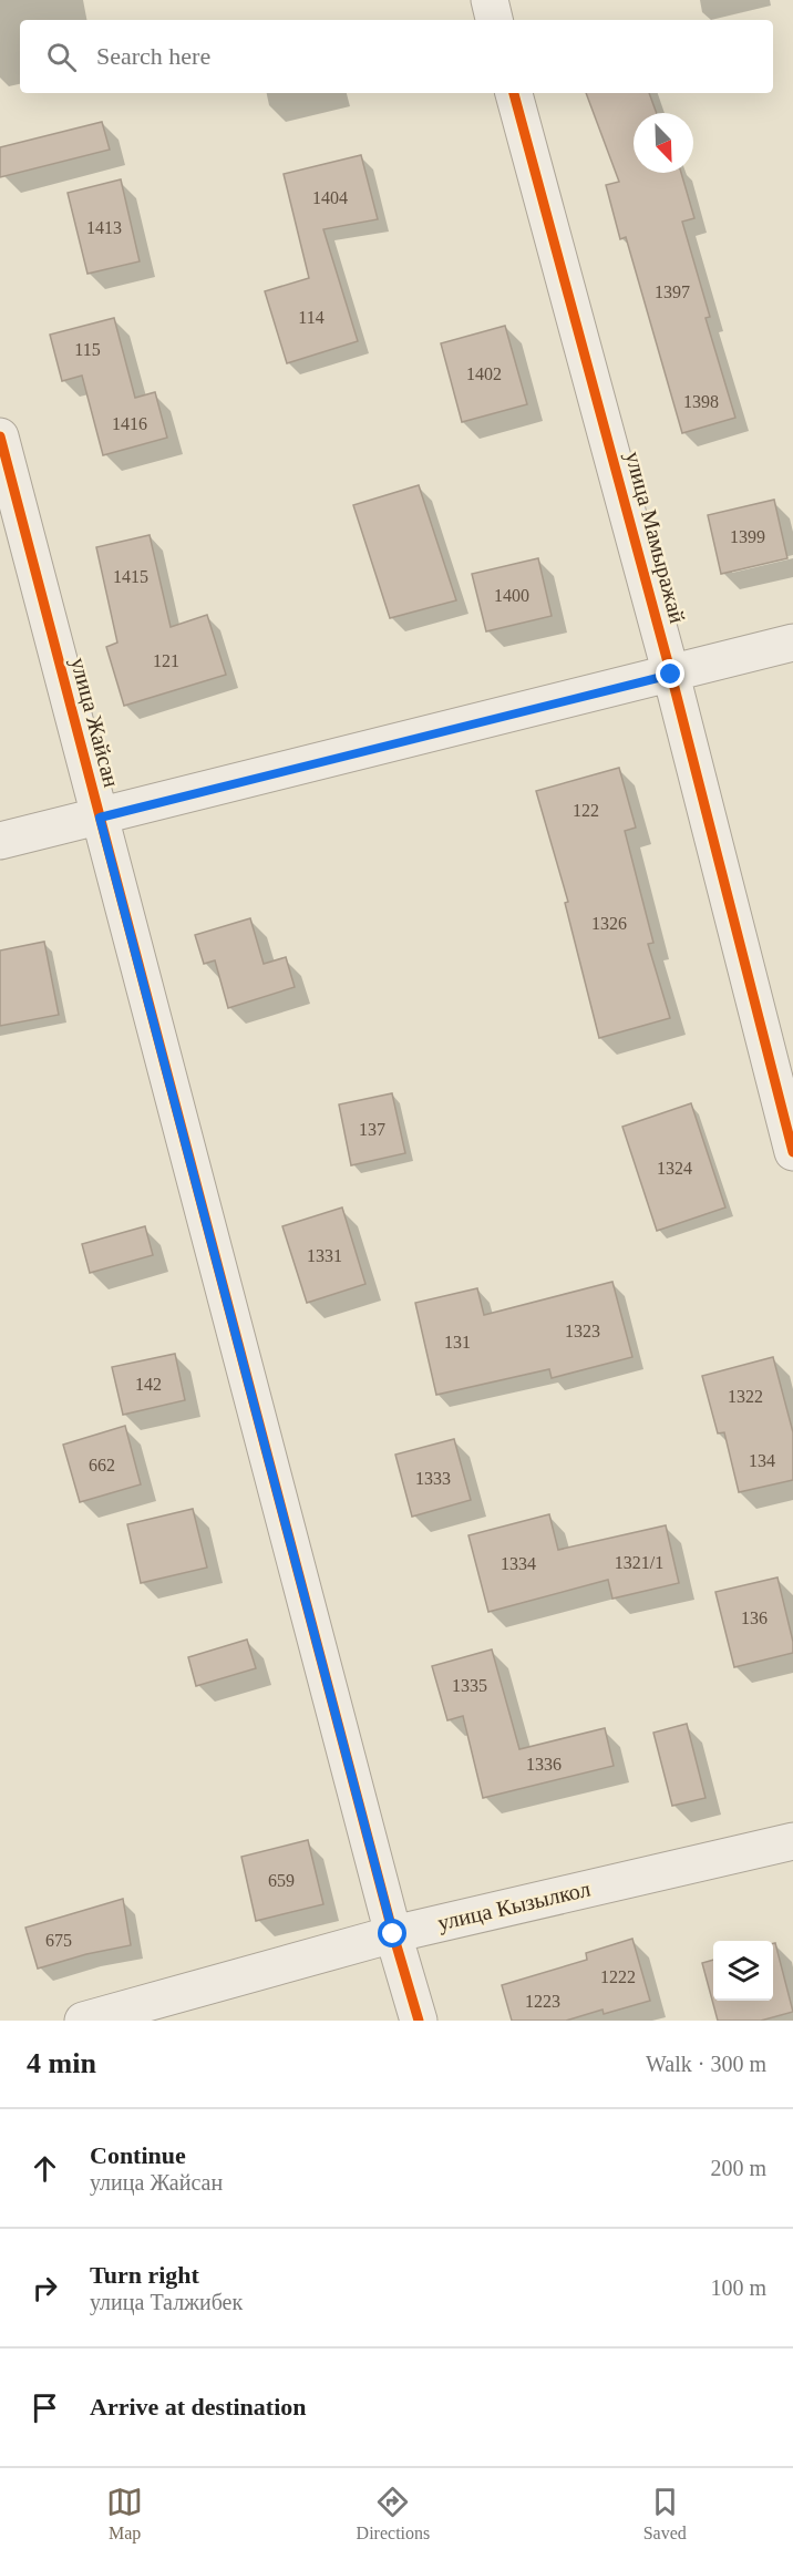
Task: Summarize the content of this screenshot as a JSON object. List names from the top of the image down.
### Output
{
  "streets": {
    "street": ["улица Мамыражай", "улица Жайсан", "улица Кызылкол"]
  },
  "crossings": [
    ["улица Жайсан", "улица Кызылкол"]
  ],
  "house_numbers": [
    "1404",
    "1413",
    "1397",
    "114",
    "115",
    "1402",
    "1398",
    "1416",
    "1399",
    "1415",
    "1400",
    "121",
    "122",
    "1326",
    "137",
    "1324",
    "1331",
    "1323",
    "131",
    "142",
    "1322",
    "134",
    "662",
    "1333",
    "1321/1",
    "1334",
    "136",
    "1335",
    "1336",
    "659",
    "675",
    "1222",
    "1223"
  ],
  "north": "bottom right",
  "page": {
    "search": "Search here",
    "heading": ["4 min", "Walk · 300 m"],
    "list": [
      ["Continue", "улица Жайсан", "200 m"],
      ["Turn right", "улица Талжибек", "100 m"],
      "Arrive at destination"
    ],
    "nav": ["Map", "Directions", "Saved"]
  }
}
